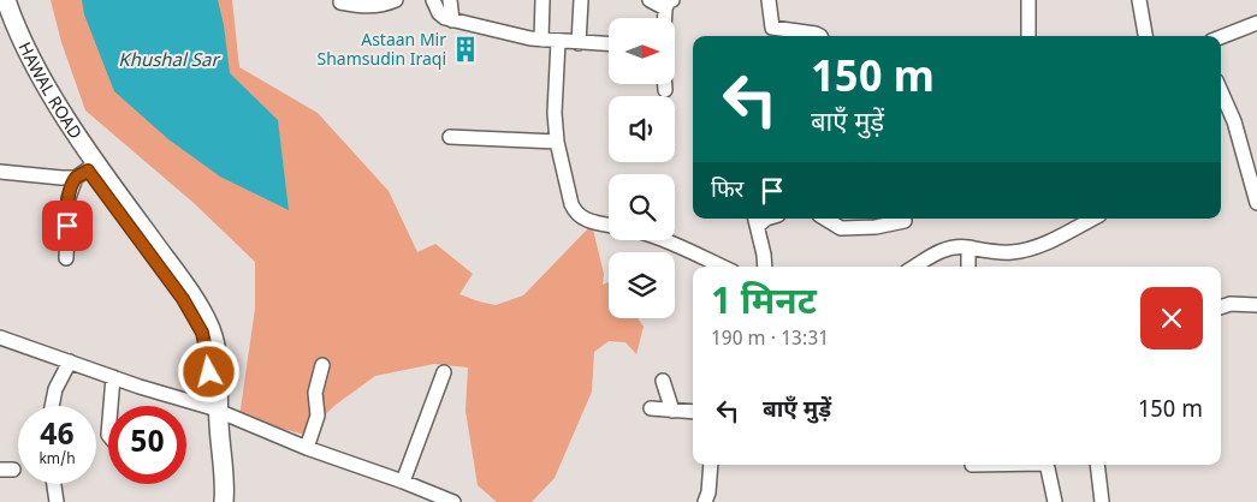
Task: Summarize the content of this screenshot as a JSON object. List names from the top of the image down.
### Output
{
  "streets": {
    "main road": ["HAWAL ROAD"]
  },
  "water": ["Khushal Sar"],
  "places": {
    "building": ["Astaan Mir Shamsudin Iraqi"]
  },
  "north": "right",
  "page": {
    "turn": ["150 m", "बाएँ मुड़ें"],
    "then": "फिर",
    "heading": ["1 मिनट", "190 m · 13:31"],
    "list": [
      {
        "name": "बाएँ मुड़ें",
        "value": "150 m"
      }
    ],
    "speed": "46 km/h",
    "limit": "50"
  }
}
